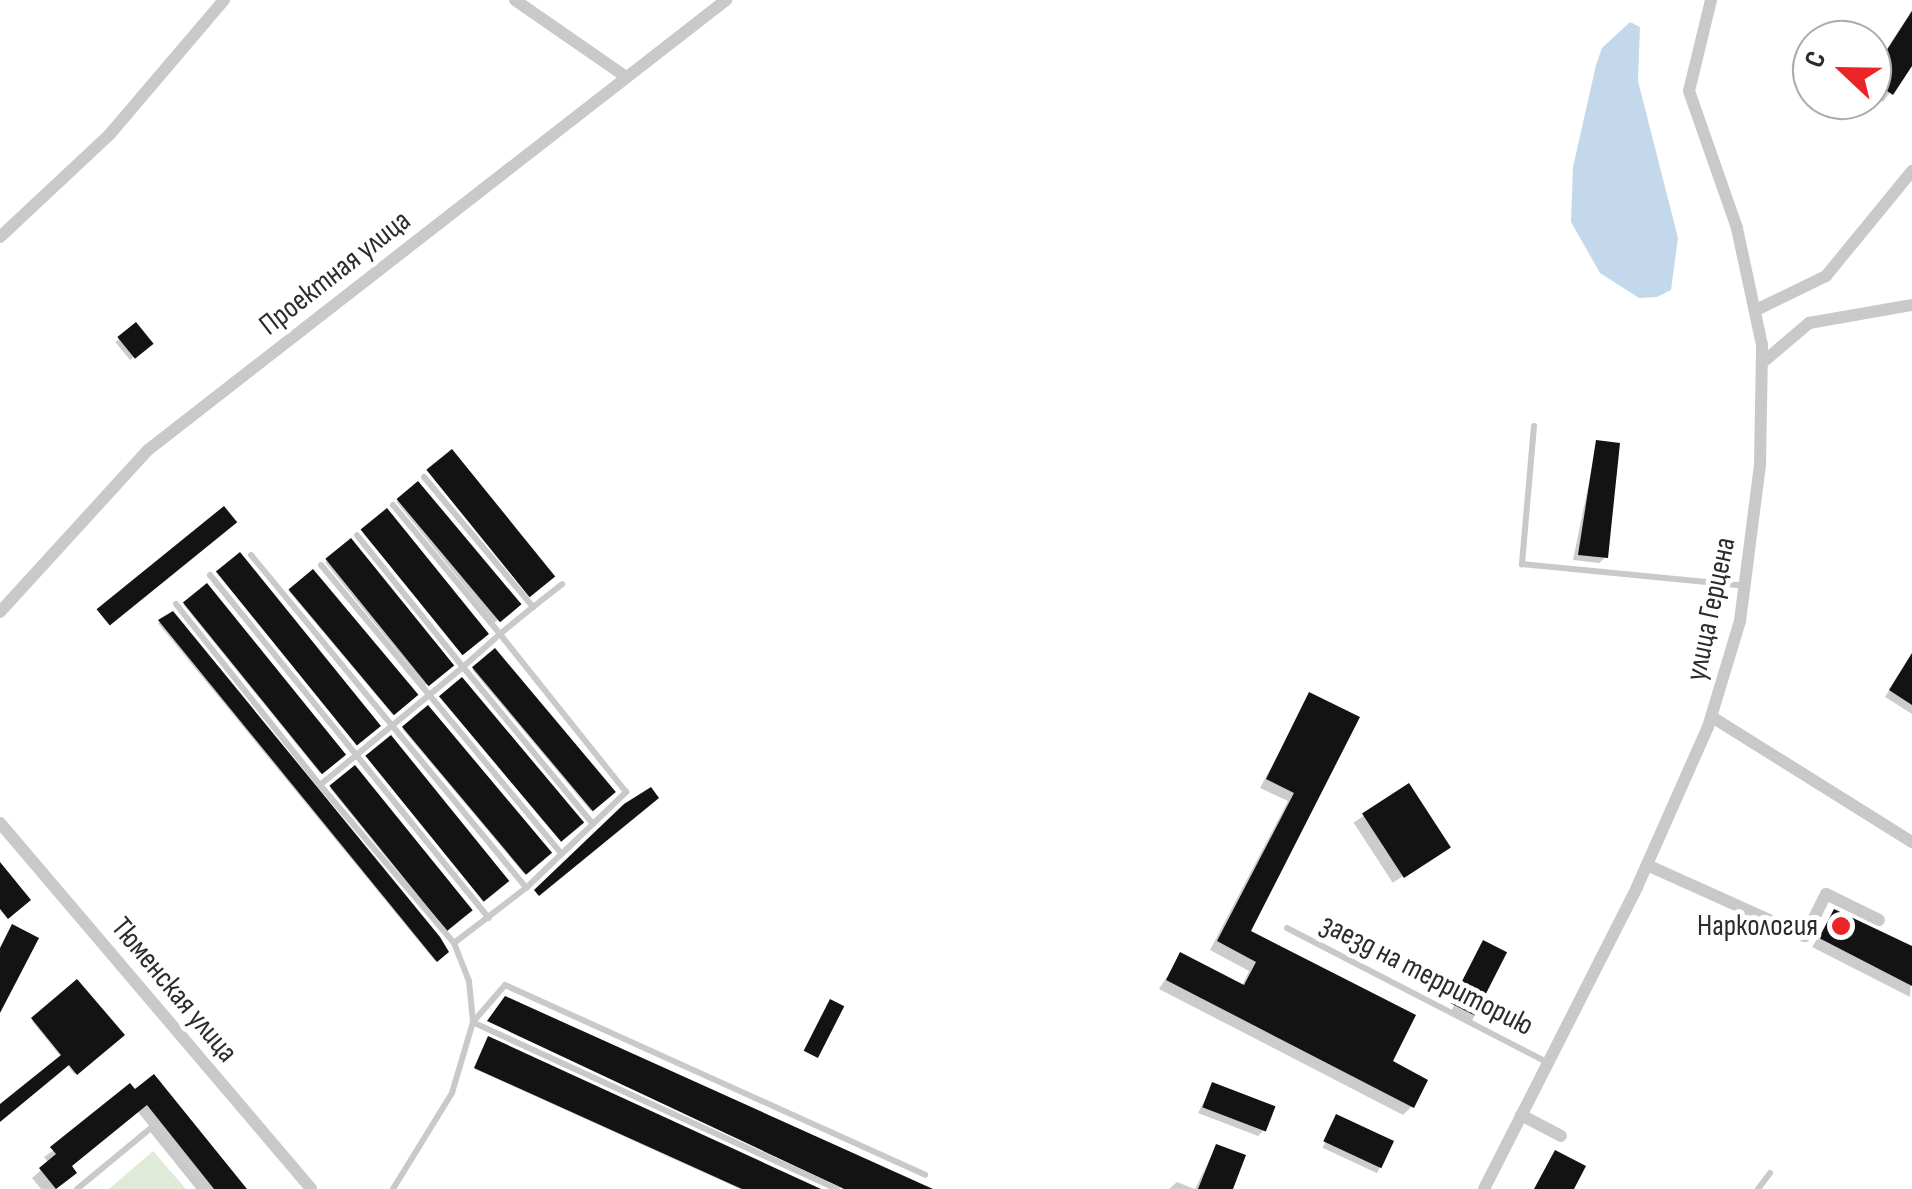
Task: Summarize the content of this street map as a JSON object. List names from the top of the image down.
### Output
{
  "streets": {
    "street": ["Проектная улица", "улица Герцена", "Тюменская улица"],
    "lane": ["заезд на территорию"]
  },
  "crossings": [
    ["улица Герцена", "заезд на территорию"]
  ],
  "places": ["Наркология"],
  "north": "left"
}
